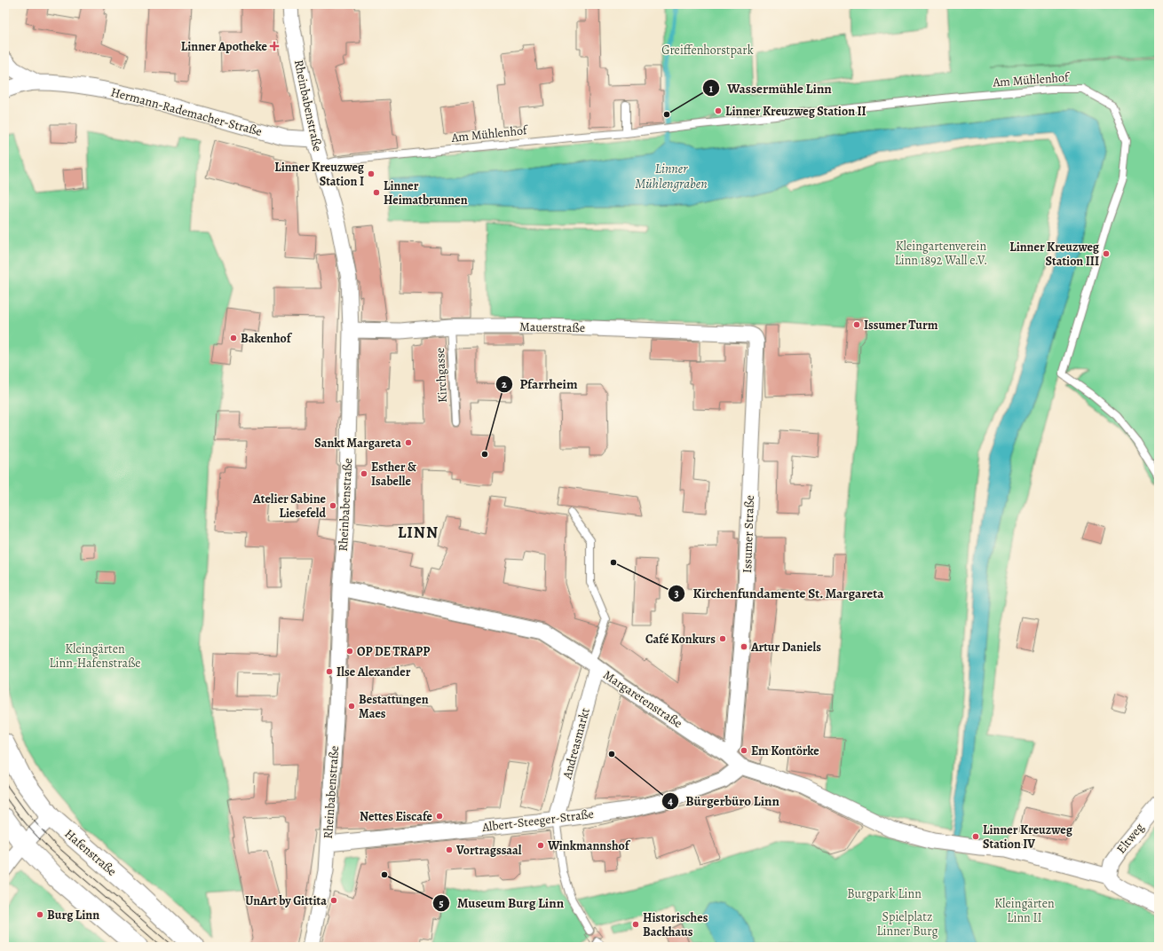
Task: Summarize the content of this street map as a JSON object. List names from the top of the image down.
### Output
{
  "streets": {
    "main road": ["Hafenstraße"],
    "street": [
      "Rheinbabenstraße",
      "Hermann-Rademacher-Straße",
      "Mauerstraße",
      "Issumer Straße",
      "Margaretenstraße",
      "Andreasmarkt",
      "Albert-Steeger-Straße",
      "Eltweg"
    ],
    "lane": ["Am Mühlenhof", "Kirchgasse"]
  },
  "crossings": [
    ["Am Mühlenhof", "Rheinbabenstraße"],
    ["Rheinbabenstraße", "Hermann-Rademacher-Straße"],
    ["Rheinbabenstraße", "Mauerstraße"],
    ["Rheinbabenstraße", "Margaretenstraße"],
    ["Rheinbabenstraße", "Albert-Steeger-Straße"],
    ["Mauerstraße", "Kirchgasse"],
    ["Mauerstraße", "Issumer Straße"],
    ["Issumer Straße", "Margaretenstraße"],
    ["Margaretenstraße", "Andreasmarkt"],
    ["Margaretenstraße", "Albert-Steeger-Straße"],
    ["Margaretenstraße", "Eltweg"],
    ["Andreasmarkt", "Albert-Steeger-Straße"]
  ],
  "districts": ["LINN"],
  "water": ["Linner Mühlengraben"],
  "parks": [
    "Greiffenhorstpark",
    "Kleingartenverein Linn 1892 Wall e.V.",
    "Kleingärten Linn-Hafenstraße",
    "Burgpark Linn",
    "Kleingärten Linn II",
    "Spielplatz Linner Burg"
  ],
  "places": {
    "health": ["Linner Apotheke"],
    "other": [
      "Linner Kreuzweg Station II",
      "Wassermühle Linn",
      "Linner Kreuzweg Station I",
      "Linner Heimatbrunnen",
      "Linner Kreuzweg Station III",
      "Issumer Turm",
      "Bakenhof",
      "Sankt Margareta",
      "Pfarrheim",
      "Esther & Isabelle",
      "Atelier Sabine Liesefeld",
      "Kirchenfundamente St. Margareta",
      "Café Konkurs",
      "Artur Daniels",
      "OP DE TRAPP",
      "Ilse Alexander",
      "Bestattungen Maes",
      "Em Kontörke",
      "Bürgerbüro Linn",
      "Nettes Eiscafe",
      "Linner Kreuzweg Station IV",
      "Winkmannshof",
      "Vortragssaal",
      "Museum Burg Linn",
      "UnArt by Gittita",
      "Burg Linn",
      "Historisches Backhaus"
    ]
  }
}
